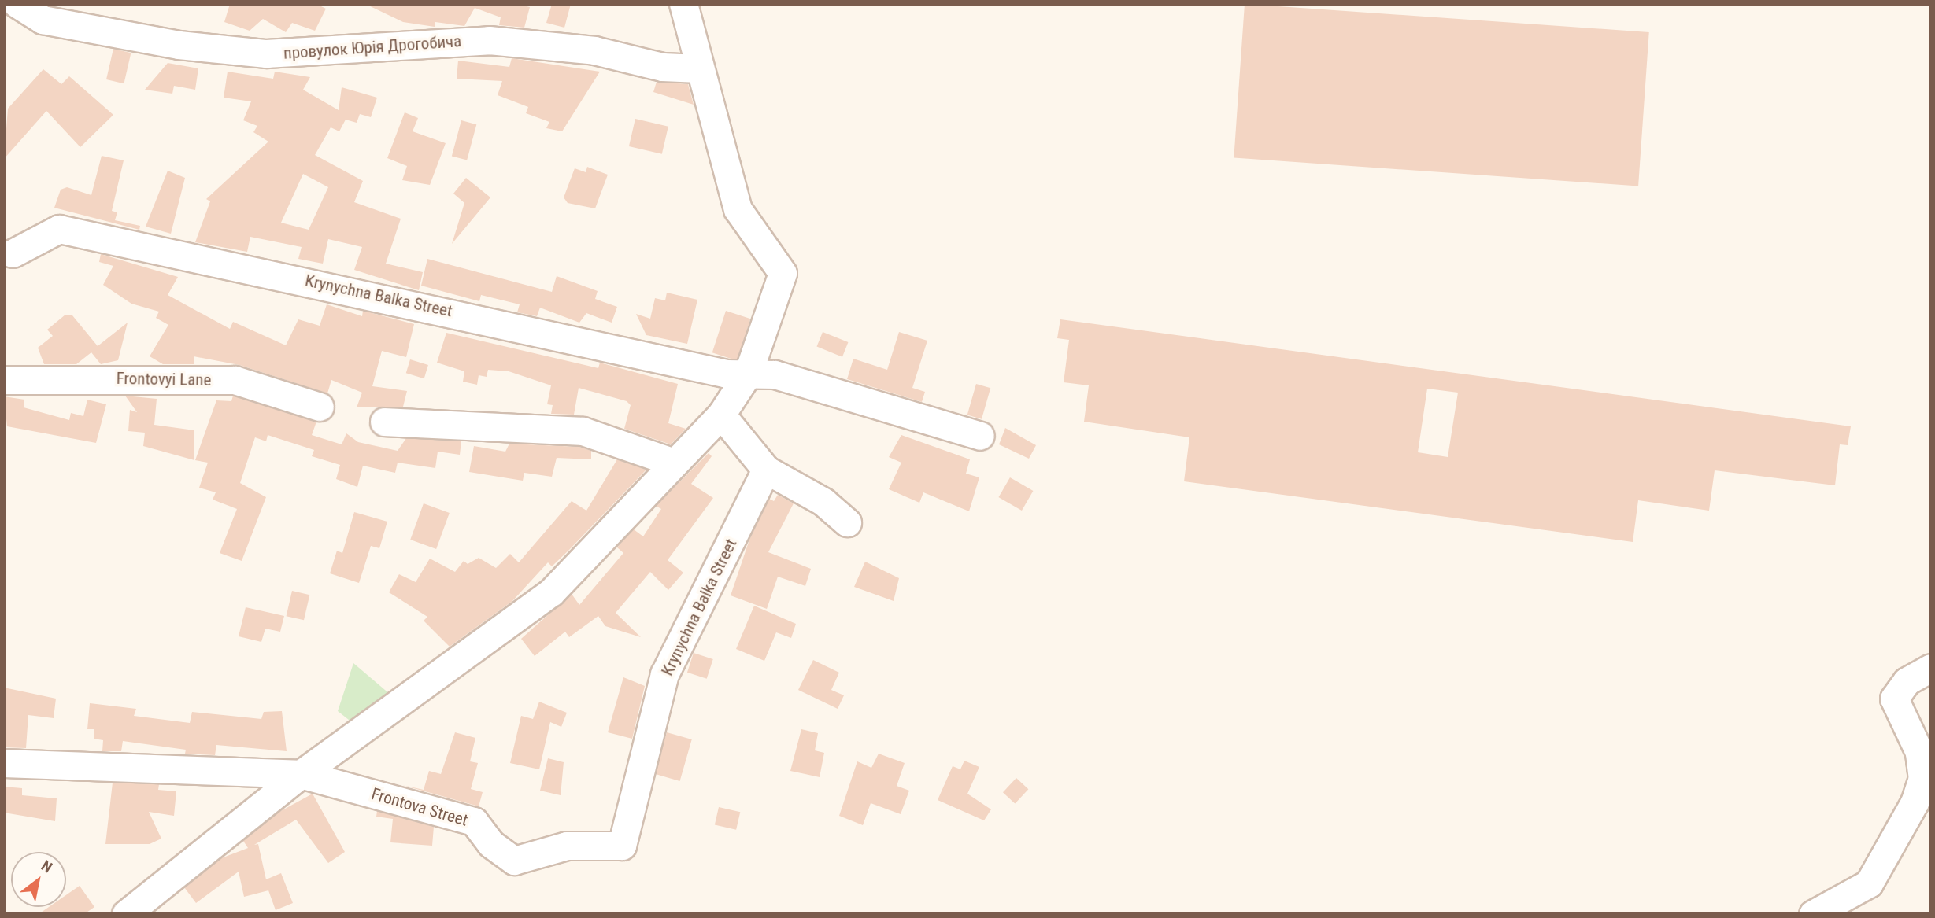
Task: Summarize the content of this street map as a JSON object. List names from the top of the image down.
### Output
{
  "streets": {
    "street": [
      "провулок Юрія Дрогобича",
      "Krynychna Balka Street",
      "Frontovyi Lane",
      "Frontova Street"
    ]
  },
  "crossings": [
    ["Krynychna Balka Street", "Frontova Street"]
  ],
  "north": "top right"
}
